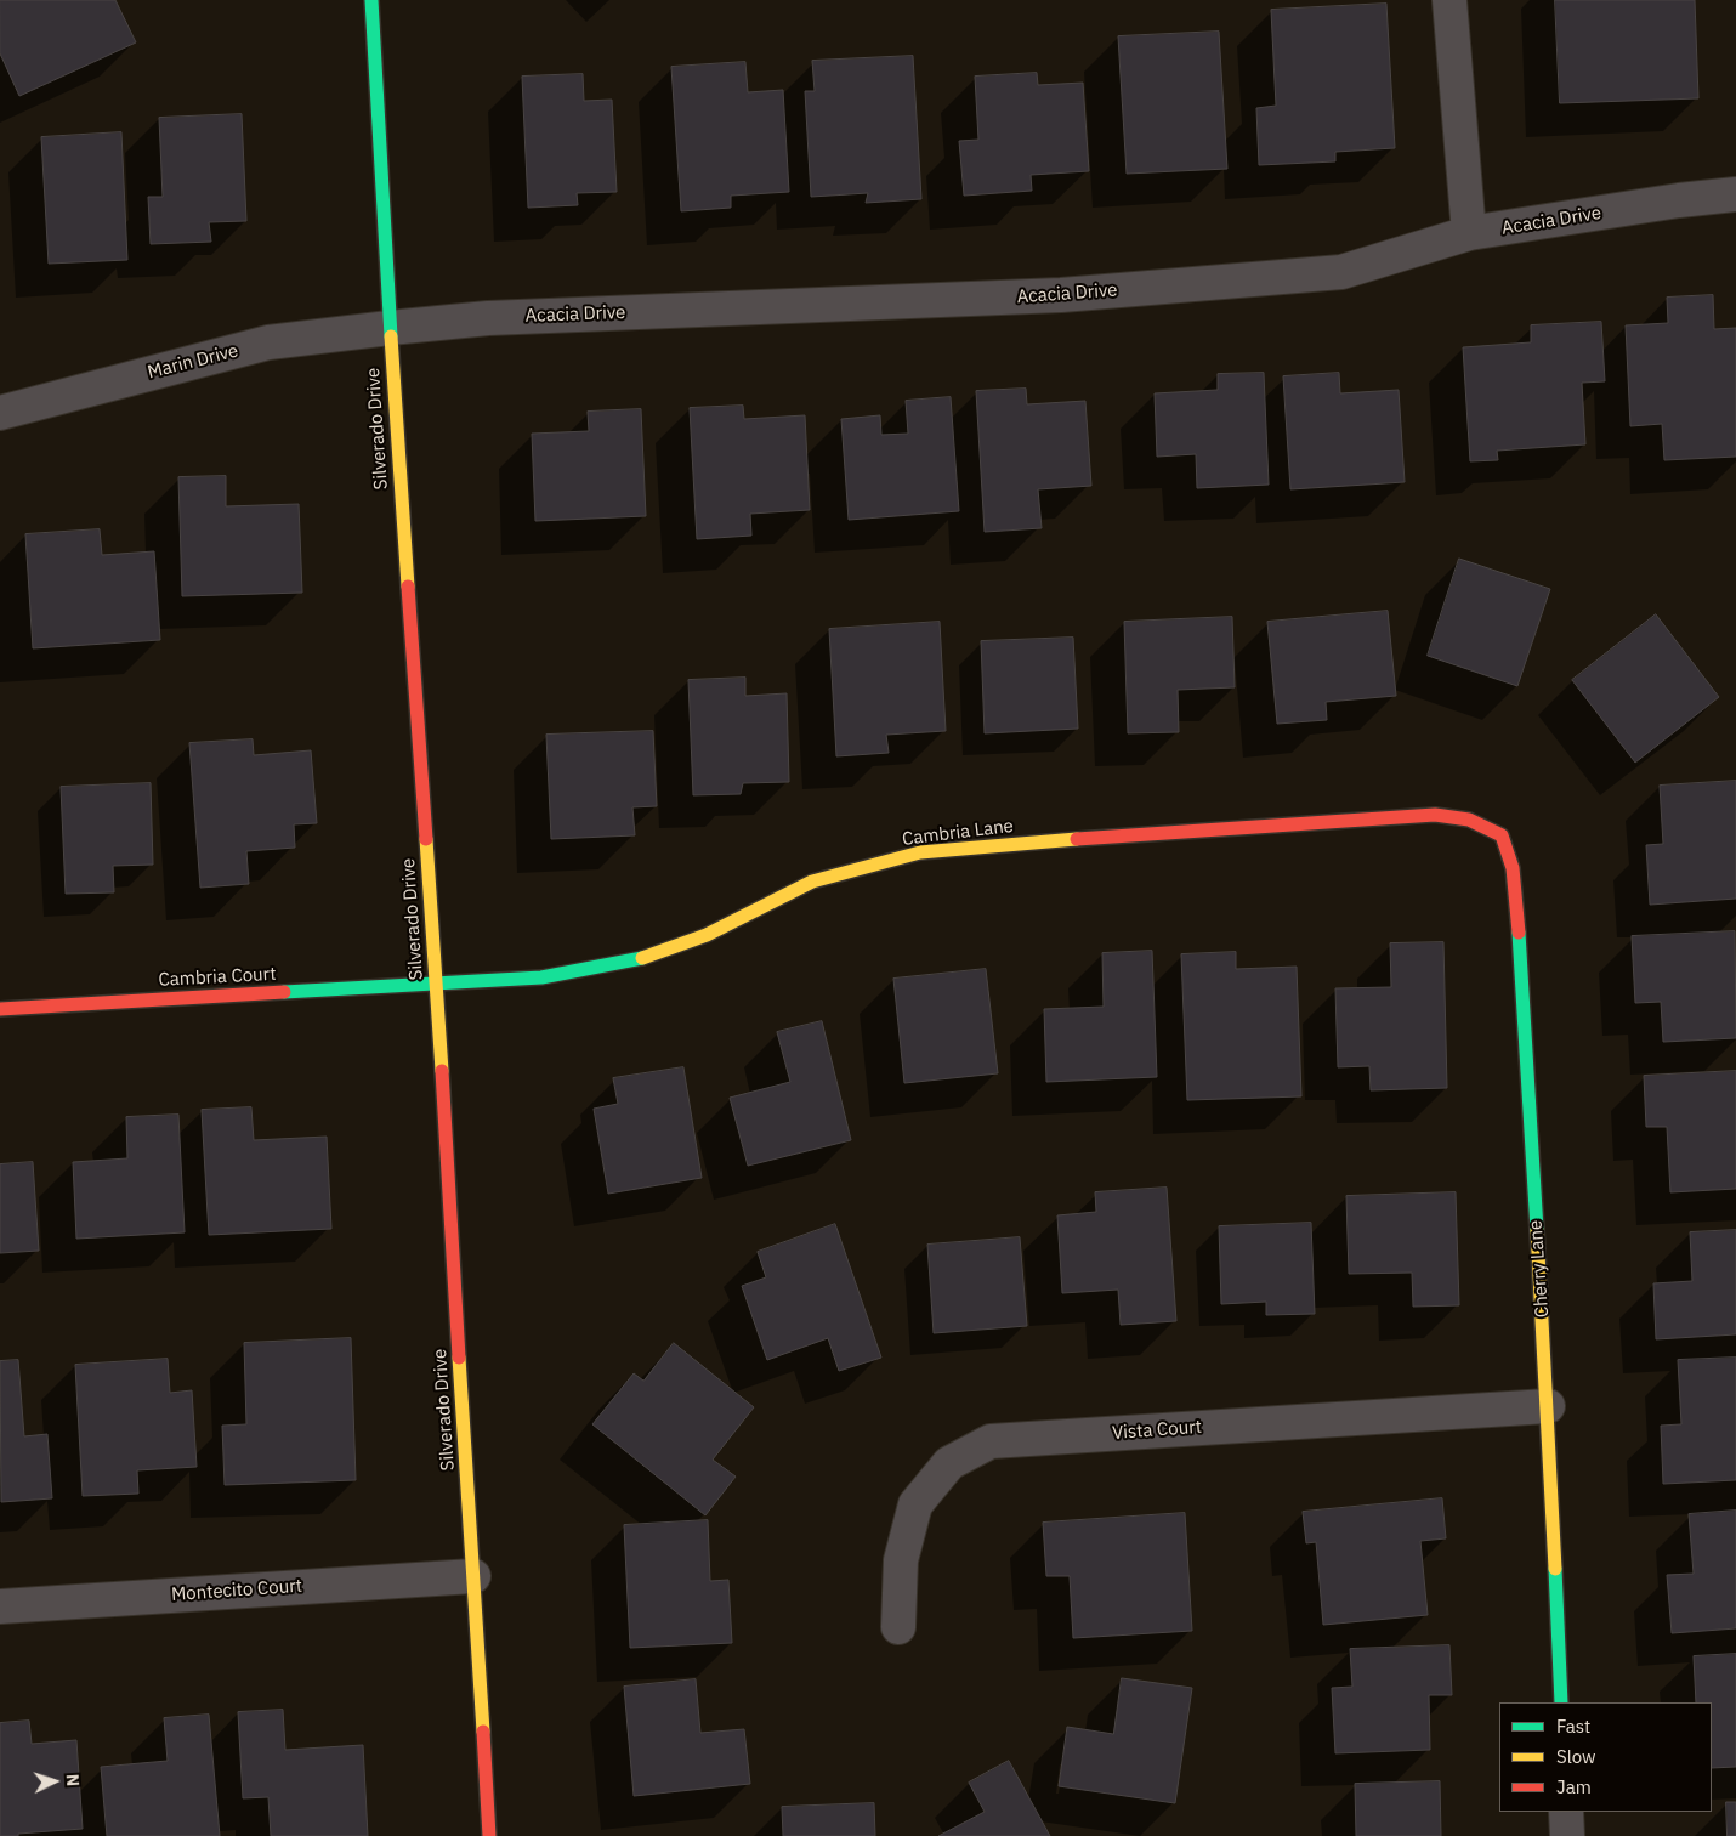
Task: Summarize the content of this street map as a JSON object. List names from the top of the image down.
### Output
{
  "streets": {
    "street": [
      "Acacia Drive",
      "Marin Drive",
      "Silverado Drive",
      "Cambria Lane",
      "Cambria Court",
      "Cherry Lane",
      "Vista Court",
      "Montecito Court"
    ]
  },
  "crossings": [
    ["Acacia Drive", "Marin Drive"],
    ["Acacia Drive", "Silverado Drive"],
    ["Marin Drive", "Silverado Drive"],
    ["Silverado Drive", "Cambria Lane"],
    ["Silverado Drive", "Cambria Court"],
    ["Silverado Drive", "Montecito Court"],
    ["Cambria Lane", "Cambria Court"],
    ["Cambria Lane", "Cherry Lane"],
    ["Cherry Lane", "Vista Court"]
  ],
  "legend": ["Fast", "Slow", "Jam"],
  "north": "right"
}
